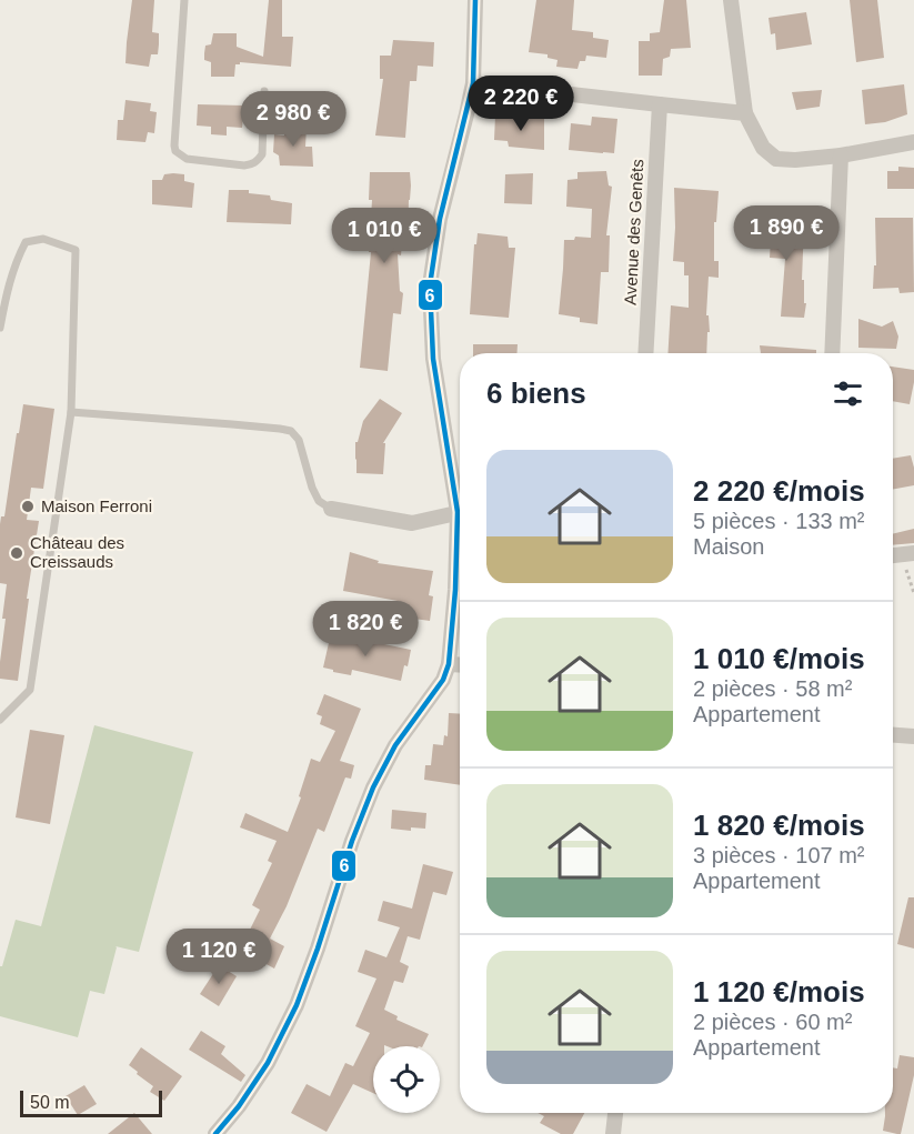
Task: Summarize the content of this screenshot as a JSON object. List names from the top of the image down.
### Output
{
  "streets": {
    "street": ["Avenue des Genêts"]
  },
  "places": ["Maison Ferroni", "Château des Creissauds"],
  "lines": ["transit line 6"],
  "scale_bar": "50 m",
  "page": {
    "price": [
      "2 220 €",
      "2 980 €",
      "1 890 €",
      "1 010 €",
      "1 820 €",
      "1 120 €"
    ],
    "heading": "6 biens",
    "list": [
      {
        "name": "2 220 €/mois",
        "note": "5 pièces · 133 m² · Maison"
      },
      {
        "name": "1 010 €/mois",
        "note": "2 pièces · 58 m² · Appartement"
      },
      {
        "name": "1 820 €/mois",
        "note": "3 pièces · 107 m² · Appartement"
      },
      {
        "name": "1 120 €/mois",
        "note": "2 pièces · 60 m² · Appartement"
      }
    ],
    "scale": "50 m"
  }
}
